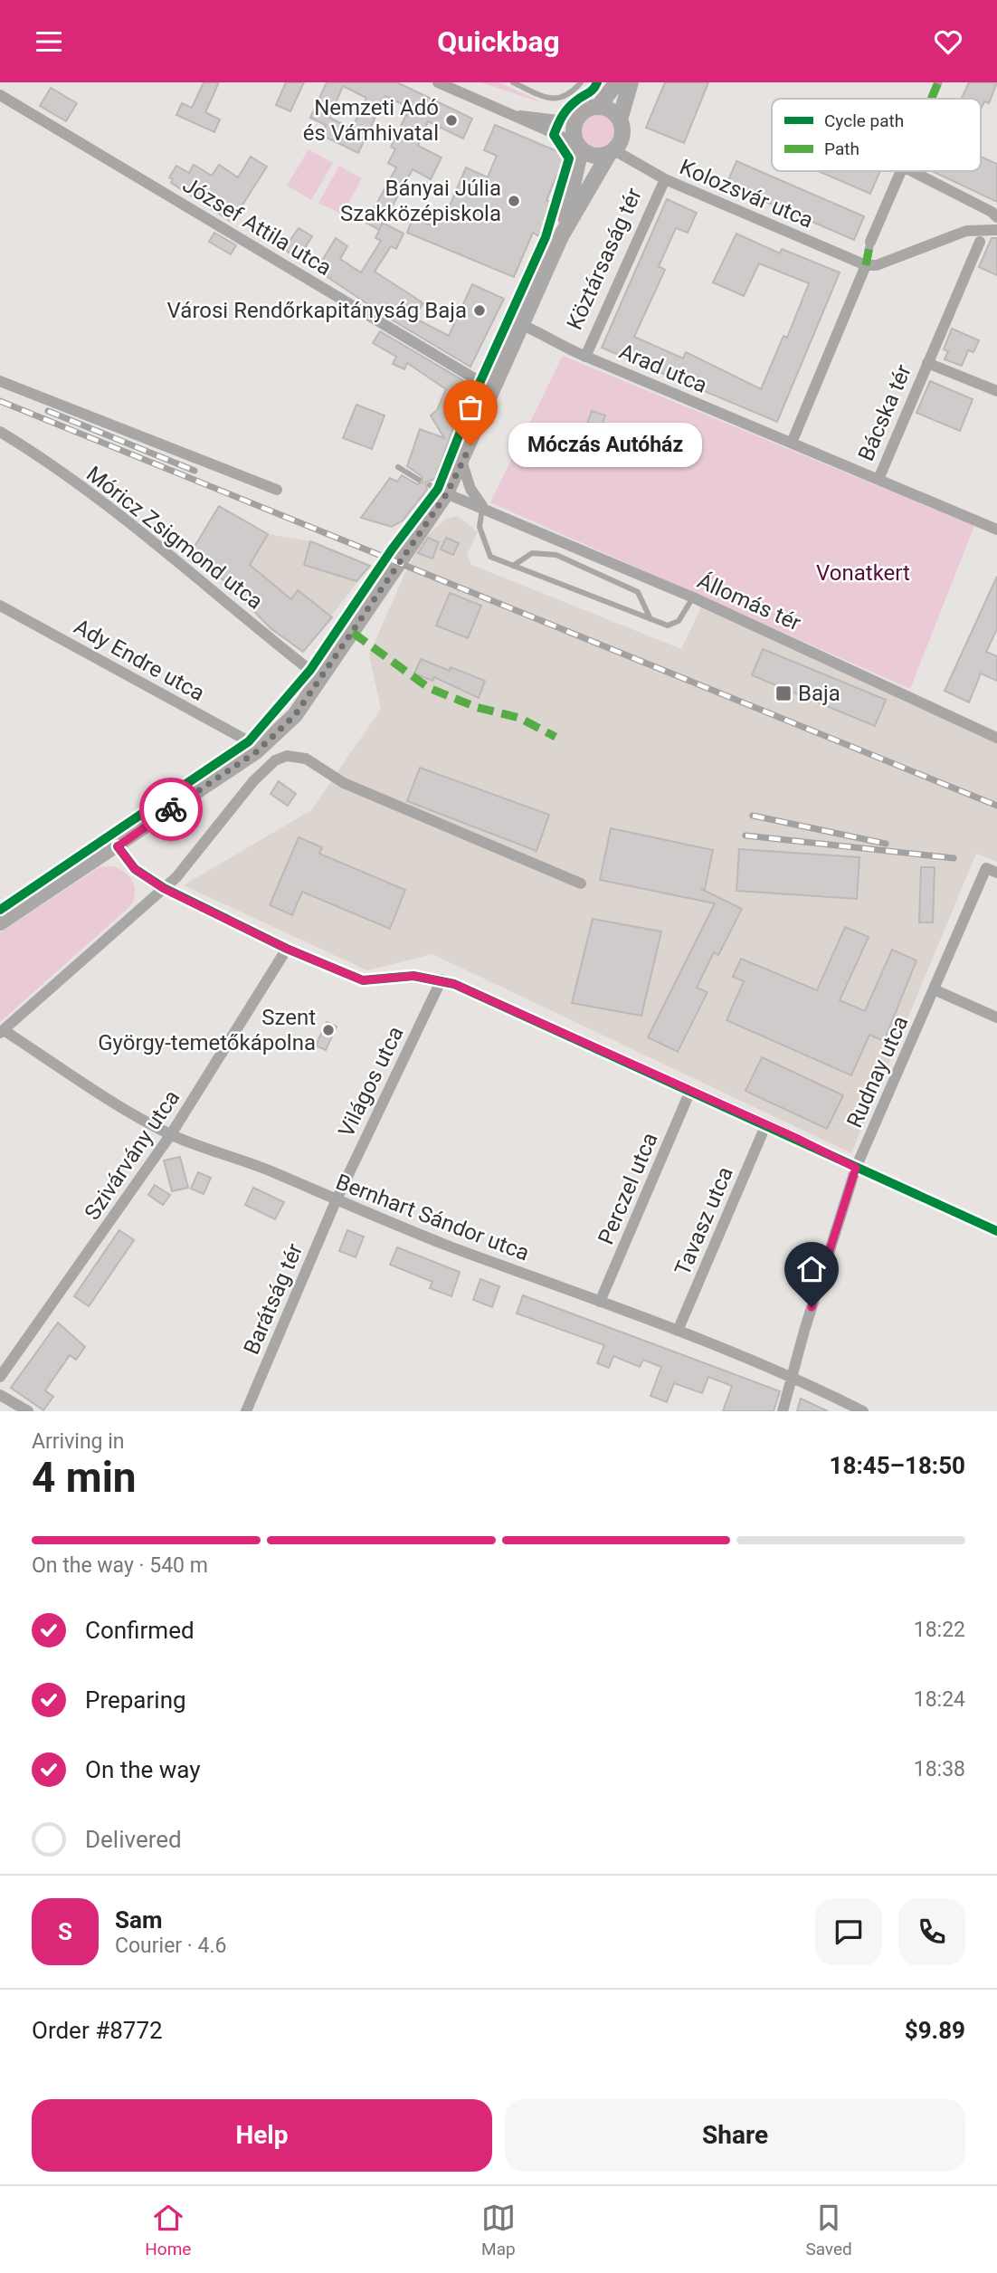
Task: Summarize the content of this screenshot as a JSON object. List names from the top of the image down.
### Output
{
  "streets": {
    "street": [
      "Kolozsvár utca",
      "József Attila utca",
      "Köztársaság tér",
      "Arad utca",
      "Bácska tér",
      "Móricz Zsigmond utca",
      "Állomás tér",
      "Ady Endre utca",
      "Rudnay utca",
      "Világos utca",
      "Szivárvány utca",
      "Perczel utca",
      "Bernhart Sándor utca",
      "Tavasz utca",
      "Barátság tér"
    ]
  },
  "crossings": [
    ["Kolozsvár utca", "Köztársaság tér"],
    ["Köztársaság tér", "Arad utca"],
    ["Arad utca", "Bácska tér"],
    ["Rudnay utca", "Bernhart Sándor utca"],
    ["Világos utca", "Bernhart Sándor utca"],
    ["Világos utca", "Barátság tér"],
    ["Szivárvány utca", "Bernhart Sándor utca"],
    ["Perczel utca", "Bernhart Sándor utca"],
    ["Bernhart Sándor utca", "Tavasz utca"],
    ["Bernhart Sándor utca", "Barátság tér"]
  ],
  "parks": ["Vonatkert"],
  "places": {
    "other": [
      "Nemzeti Adó és Vámhivatal",
      "Bányai Júlia Szakközépiskola",
      "Városi Rendőrkapitányság Baja",
      "Móczás Autóház",
      "Szent György-temetőkápolna"
    ],
    "transit": ["Baja"]
  },
  "legend": ["Cycle path", "Path"],
  "page": {
    "header": "Quickbag",
    "bubble": "Móczás Autóház",
    "heading": ["4 min", "Arriving in", "18:45–18:50"],
    "panel": [
      "Sam",
      "Courier · 4.6",
      "Order #8772",
      "$9.89"
    ],
    "bar": "On the way · 540 m",
    "list": [
      ["Confirmed", "18:22"],
      ["Preparing", "18:24"],
      ["On the way", "18:38"],
      "Delivered"
    ],
    "round": "S",
    "buttons": ["Help", "Share"],
    "tabs": ["Home", "Map", "Saved"]
  }
}
